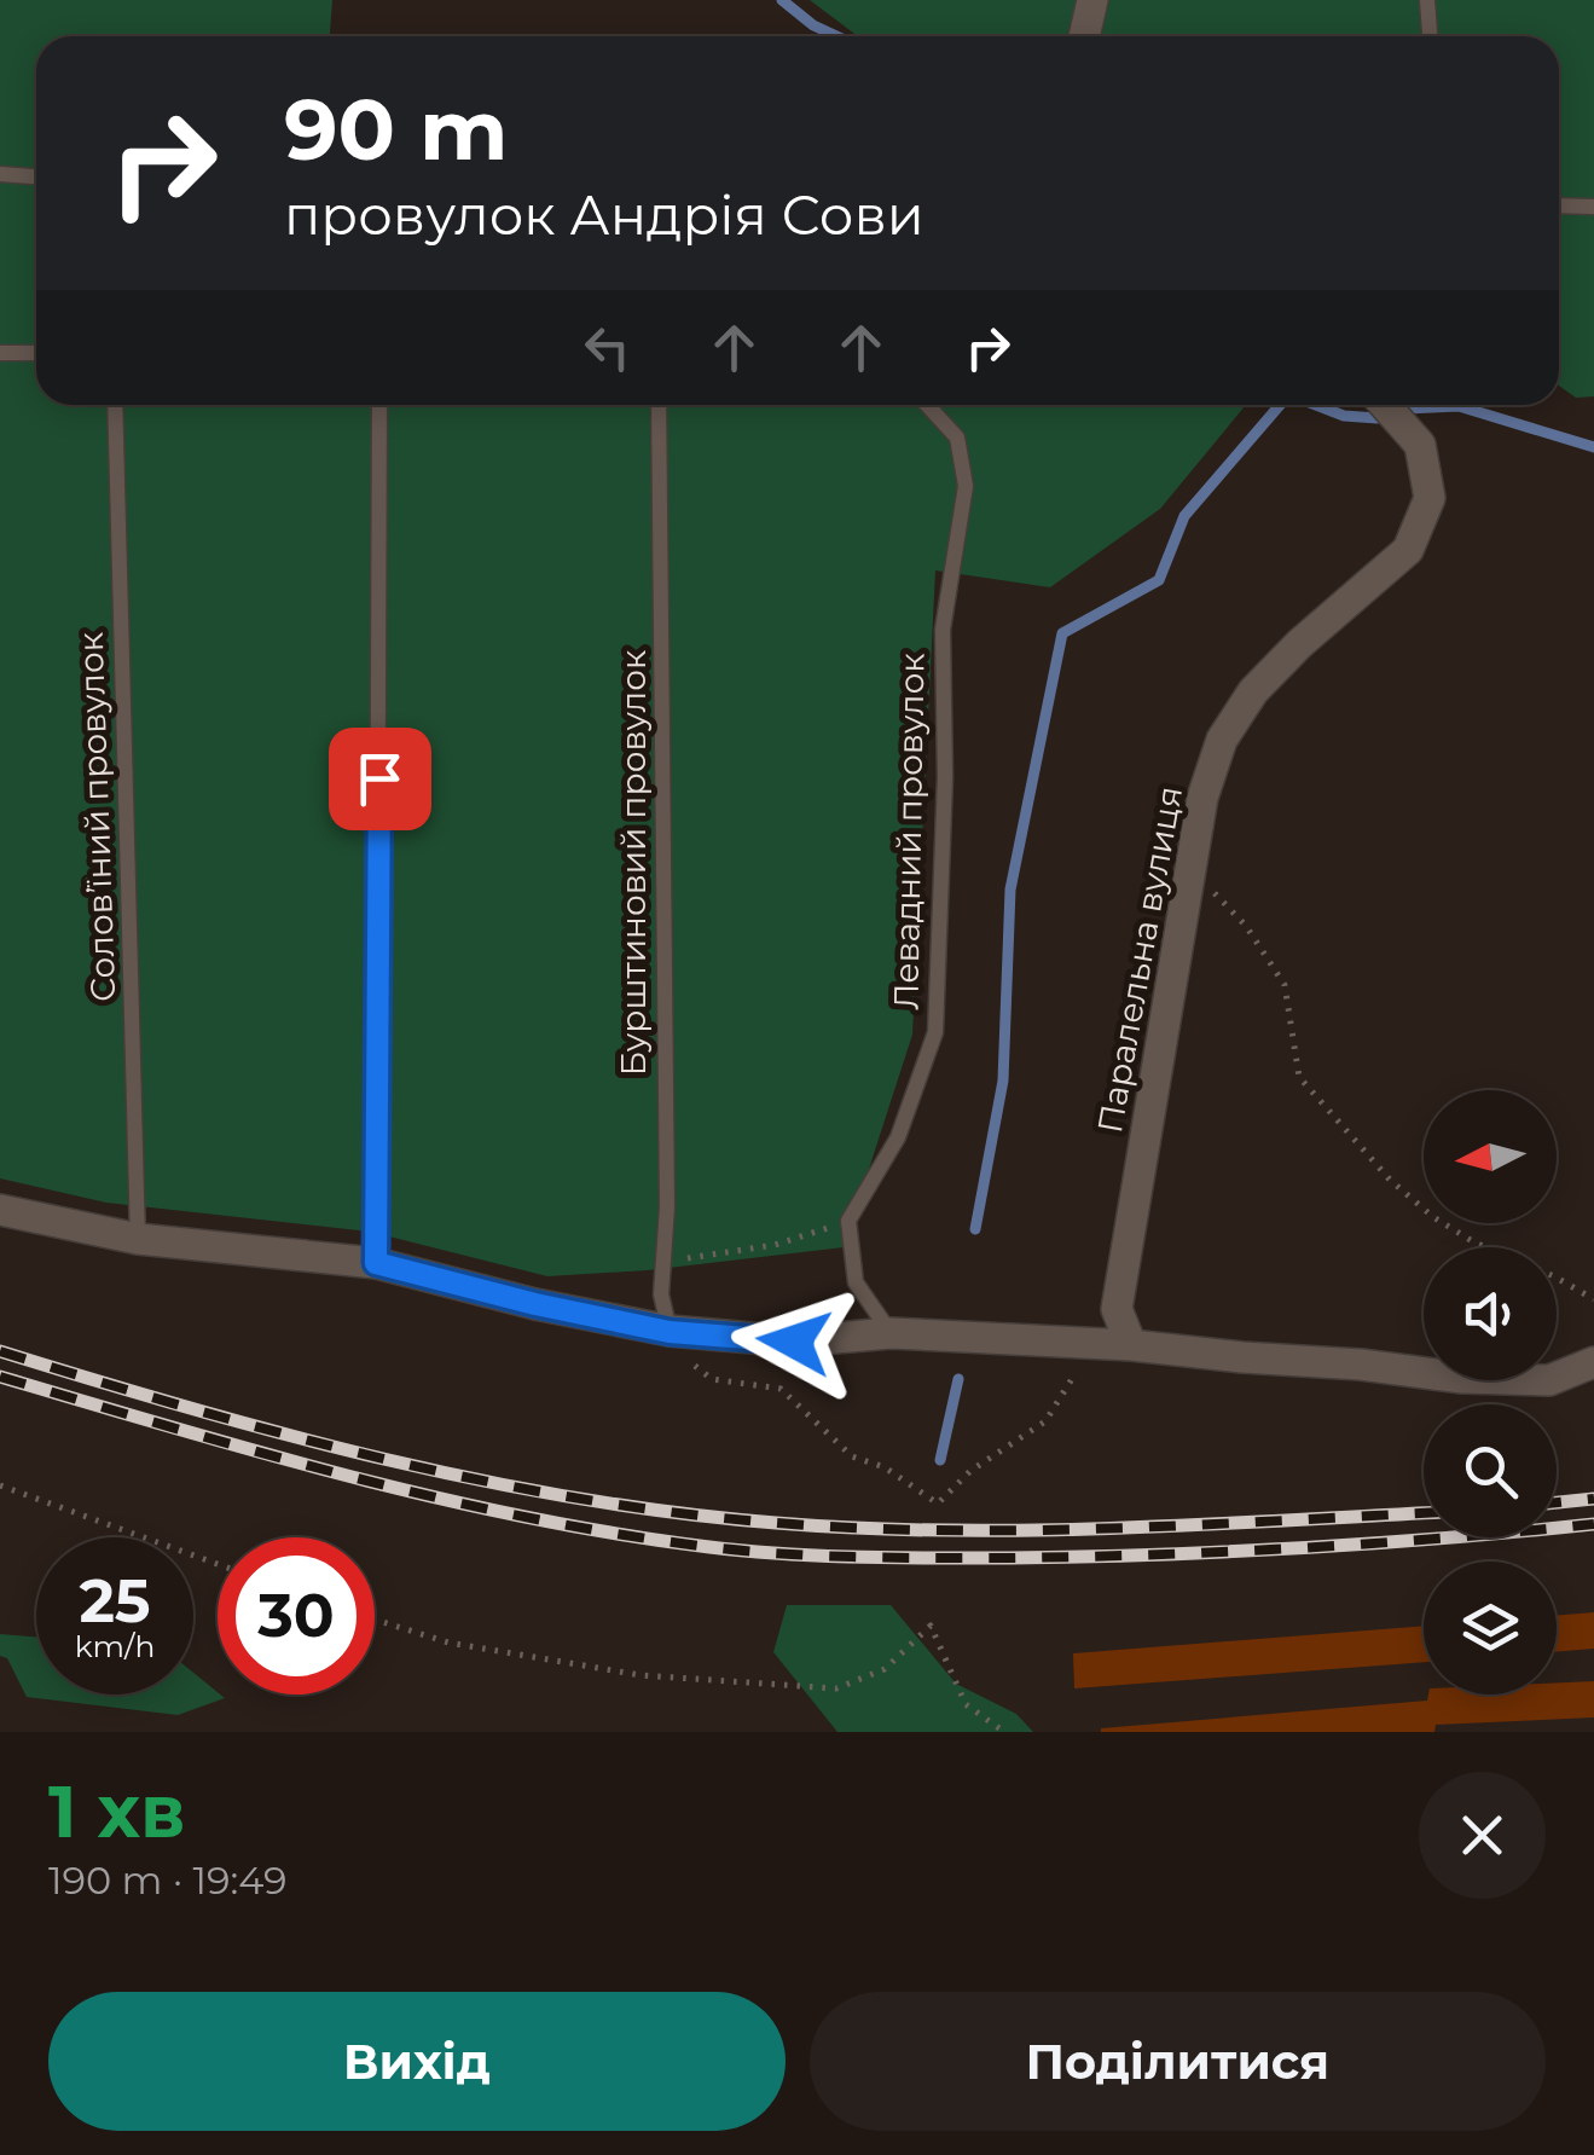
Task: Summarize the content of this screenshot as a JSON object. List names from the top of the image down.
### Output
{
  "streets": {
    "street": ["Паралельна вулиця"],
    "lane": ["Соловʼїний провулок", "Левадний провулок", "Бурштиновий провулок"]
  },
  "north": "left",
  "page": {
    "turn": ["90 m", "провулок Андрія Сови"],
    "speed": "25 km/h",
    "limit": "30",
    "heading": ["1 хв", "190 m · 19:49"],
    "buttons": ["Вихід", "Поділитися"]
  }
}
